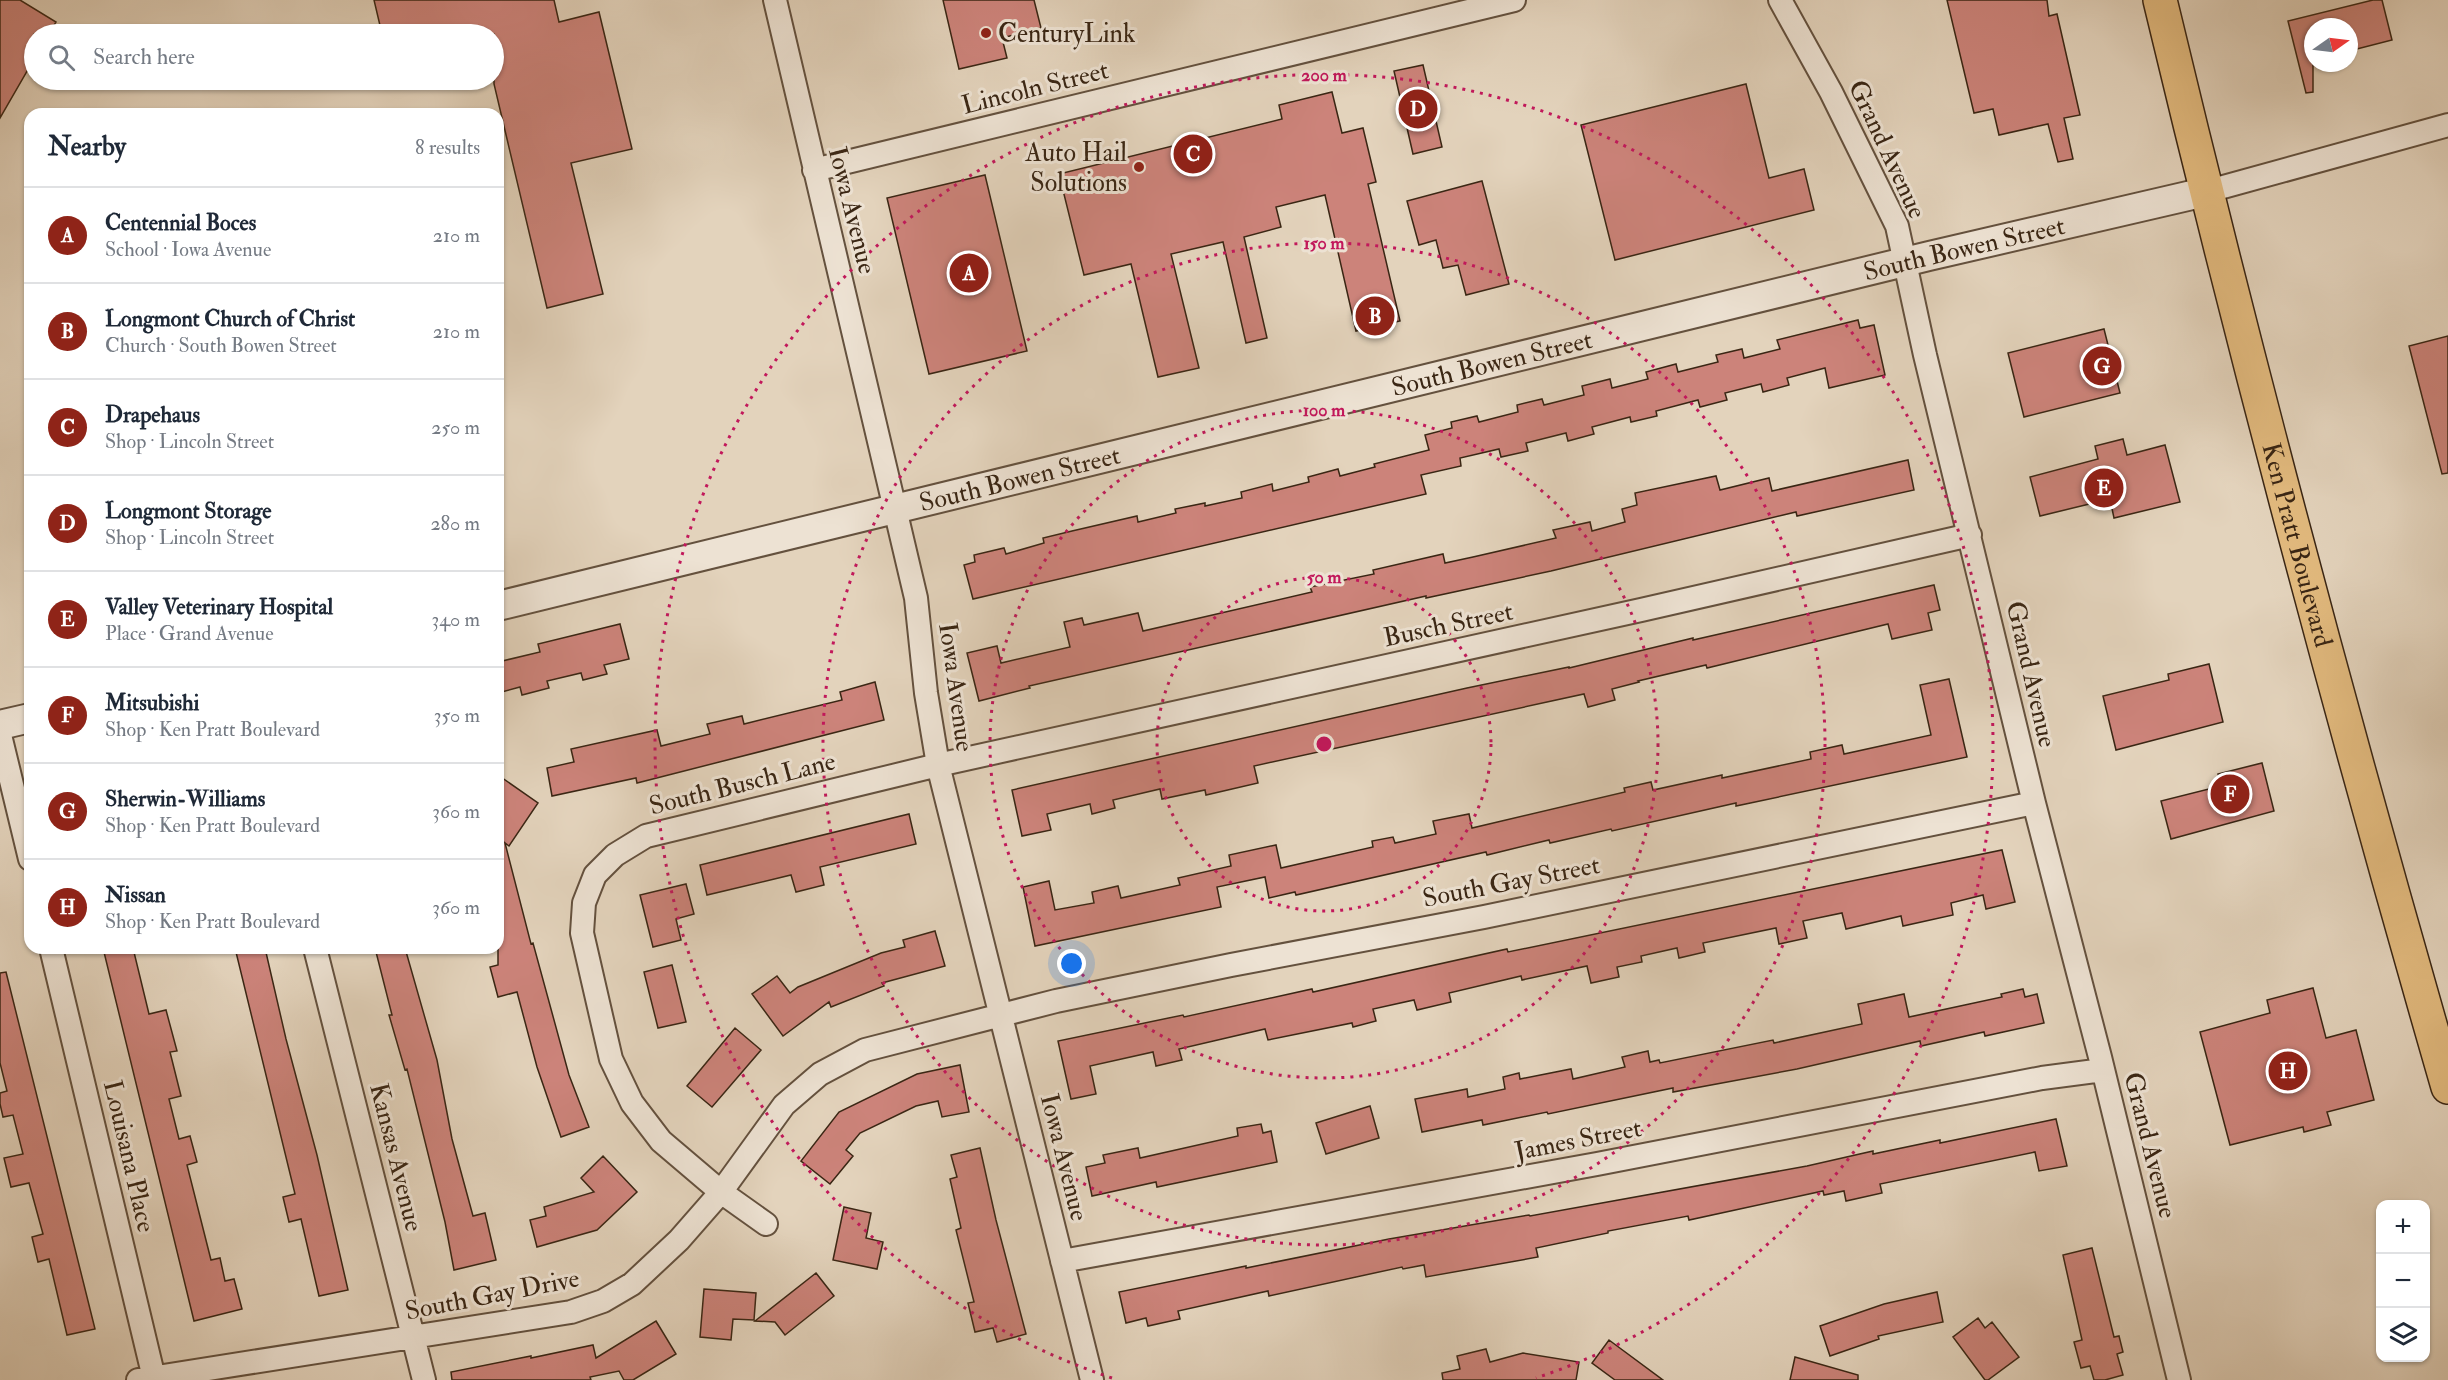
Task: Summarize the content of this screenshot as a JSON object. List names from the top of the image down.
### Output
{
  "streets": {
    "highway": ["Ken Pratt Boulevard"],
    "street": [
      "Lincoln Street",
      "Grand Avenue",
      "Iowa Avenue",
      "South Bowen Street",
      "Busch Street",
      "South Busch Lane",
      "South Gay Street",
      "James Street",
      "Louisana Place",
      "Kansas Avenue",
      "South Gay Drive"
    ]
  },
  "crossings": [
    ["Lincoln Street", "Iowa Avenue"],
    ["Grand Avenue", "South Bowen Street"],
    ["Grand Avenue", "Busch Street"],
    ["Grand Avenue", "South Gay Street"],
    ["Grand Avenue", "James Street"],
    ["Iowa Avenue", "South Bowen Street"],
    ["Iowa Avenue", "Busch Street"],
    ["Iowa Avenue", "South Busch Lane"],
    ["Iowa Avenue", "South Gay Street"],
    ["Iowa Avenue", "James Street"],
    ["Iowa Avenue", "South Gay Drive"],
    ["South Bowen Street", "Ken Pratt Boulevard"],
    ["Busch Street", "South Busch Lane"],
    ["South Busch Lane", "South Gay Drive"],
    ["South Gay Street", "South Gay Drive"],
    ["Louisana Place", "South Gay Drive"],
    ["Kansas Avenue", "South Gay Drive"]
  ],
  "places": ["CenturyLink", "Auto Hail Solutions"],
  "north": "right",
  "page": {
    "search": "Search here",
    "pins": [
      "D",
      "C",
      "A",
      "B",
      "G",
      "E",
      "F",
      "H"
    ],
    "heading": ["Nearby", "8 results"],
    "list": [
      {
        "mark": "A",
        "name": "Centennial Boces",
        "note": "School · Iowa Avenue",
        "value": "210 m"
      },
      {
        "mark": "B",
        "name": "Longmont Church of Christ",
        "note": "Church · South Bowen Street",
        "value": "210 m"
      },
      {
        "mark": "C",
        "name": "Drapehaus",
        "note": "Shop · Lincoln Street",
        "value": "250 m"
      },
      {
        "mark": "D",
        "name": "Longmont Storage",
        "note": "Shop · Lincoln Street",
        "value": "280 m"
      },
      {
        "mark": "E",
        "name": "Valley Veterinary Hospital",
        "note": "Place · Grand Avenue",
        "value": "340 m"
      },
      {
        "mark": "F",
        "name": "Mitsubishi",
        "note": "Shop · Ken Pratt Boulevard",
        "value": "350 m"
      },
      {
        "mark": "G",
        "name": "Sherwin-Williams",
        "note": "Shop · Ken Pratt Boulevard",
        "value": "360 m"
      },
      {
        "mark": "H",
        "name": "Nissan",
        "note": "Shop · Ken Pratt Boulevard",
        "value": "360 m"
      }
    ],
    "map_buttons": ["+", "−"]
  },
  "rings": [
    "200 m",
    "150 m",
    "100 m",
    "50 m"
  ]
}
